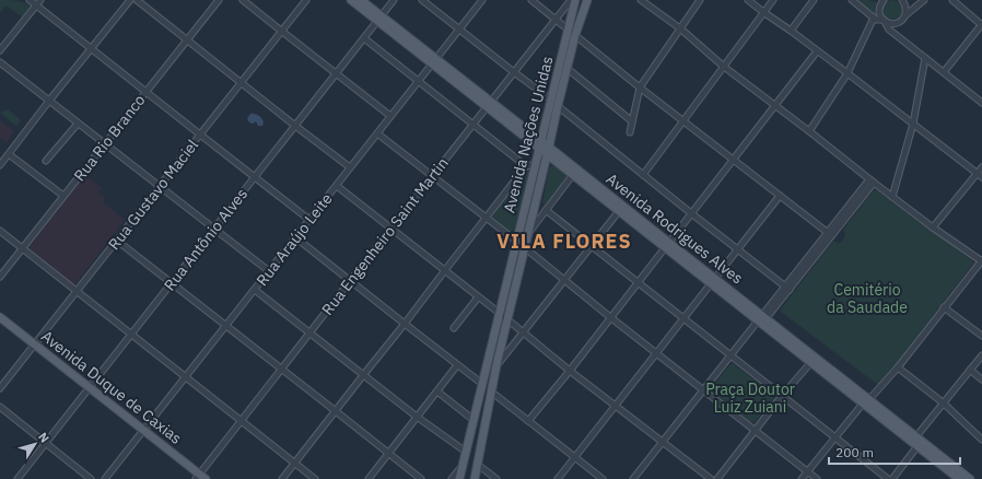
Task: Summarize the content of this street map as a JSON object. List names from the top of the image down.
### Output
{
  "streets": {
    "main road": ["Avenida Nações Unidas", "Avenida Rodrigues Alves", "Avenida Duque de Caxias"],
    "street": [
      "Rua Rio Branco",
      "Rua Gustavo Maciel",
      "Rua Engenheiro Saint Martin",
      "Rua Antônio Alves",
      "Rua Araújo Leite"
    ]
  },
  "crossings": [
    ["Avenida Nações Unidas", "Avenida Rodrigues Alves"],
    ["Rua Gustavo Maciel", "Avenida Duque de Caxias"],
    ["Avenida Rodrigues Alves", "Rua Engenheiro Saint Martin"],
    ["Avenida Rodrigues Alves", "Rua Antônio Alves"],
    ["Avenida Rodrigues Alves", "Rua Araújo Leite"],
    ["Rua Engenheiro Saint Martin", "Avenida Duque de Caxias"],
    ["Rua Antônio Alves", "Avenida Duque de Caxias"],
    ["Rua Araújo Leite", "Avenida Duque de Caxias"]
  ],
  "districts": ["VILA FLORES"],
  "parks": ["Cemitério da Saudade", "Praça Doutor Luiz Zuiani"],
  "scale_bar": "200 m",
  "north": "top right"
}
